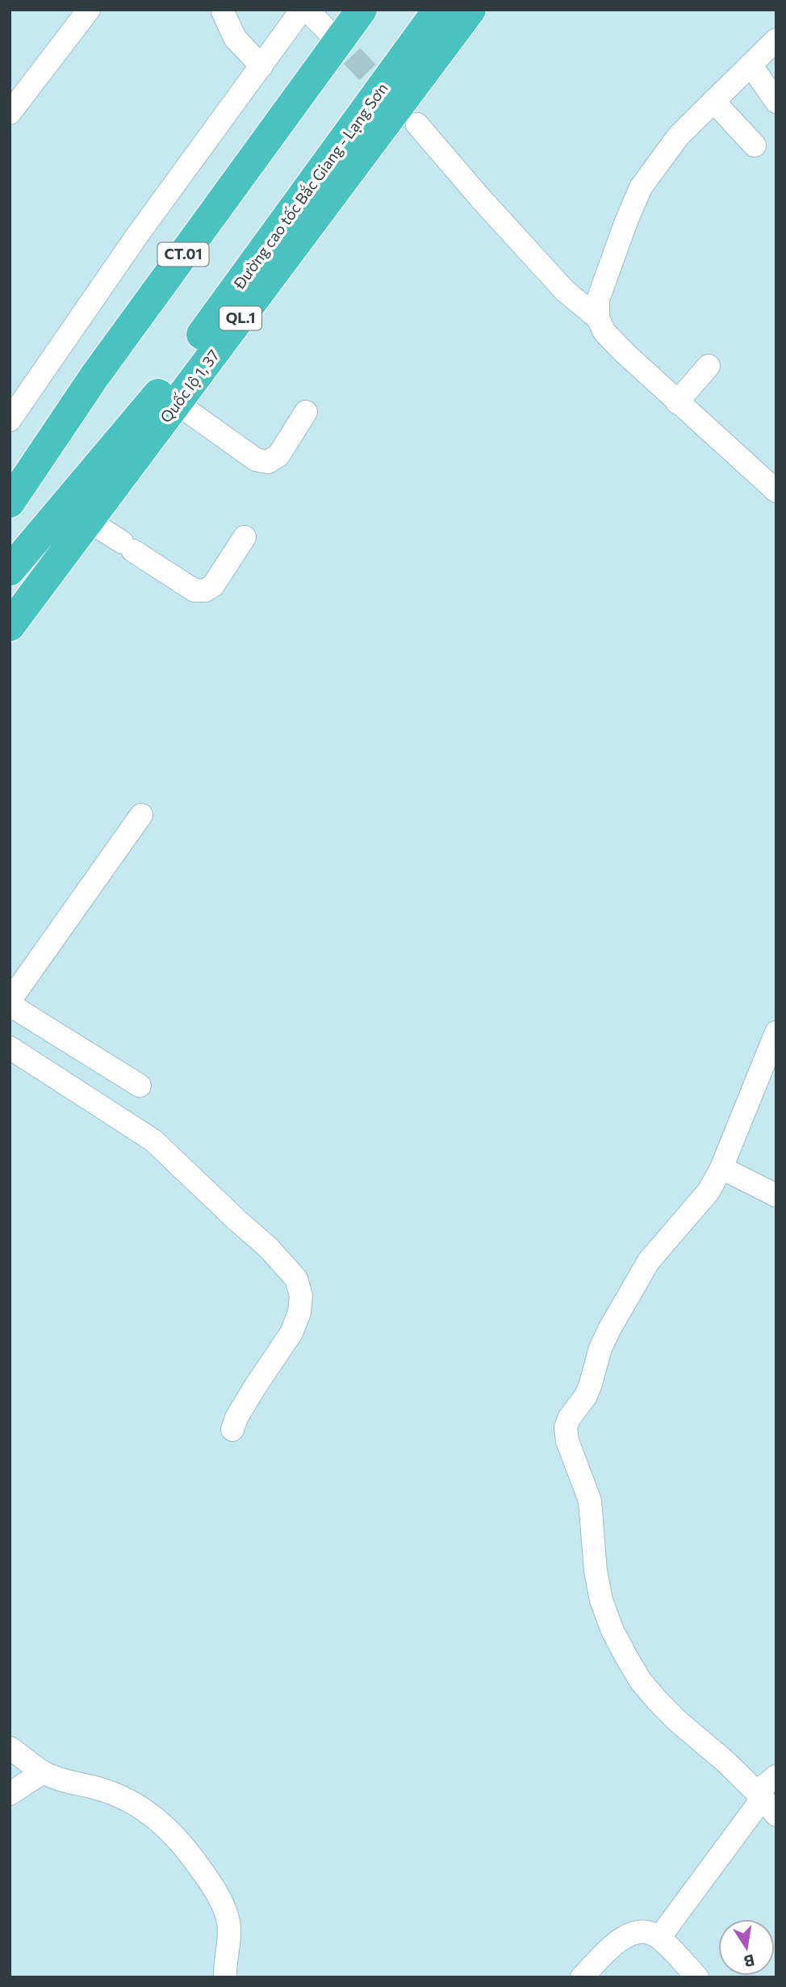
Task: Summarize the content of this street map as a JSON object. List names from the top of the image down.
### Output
{
  "streets": {
    "highway": [
      "Đường cao tốc Bắc Giang - Lạng Sơn",
      "CT.01",
      "QL.1",
      "Quốc lộ 1, 37"
    ]
  },
  "north": "bottom"
}
